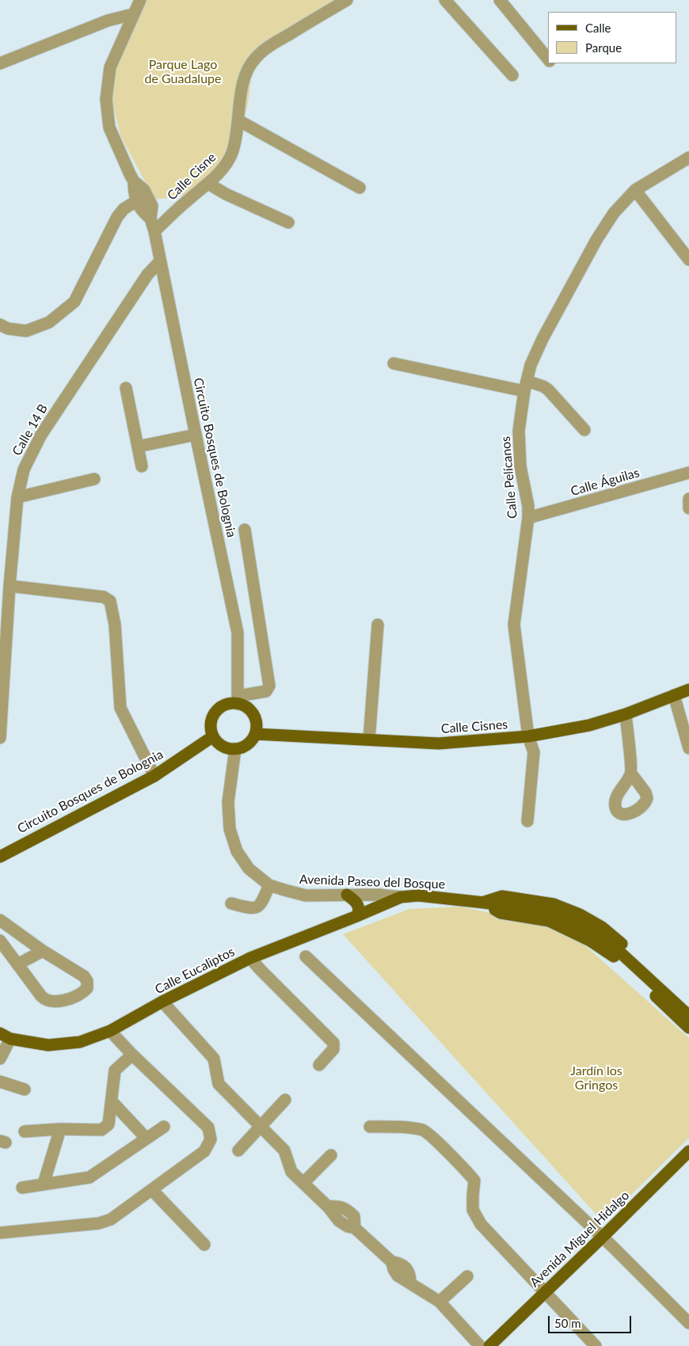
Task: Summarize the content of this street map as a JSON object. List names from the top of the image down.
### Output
{
  "streets": {
    "main road": [
      "Circuito Bosques de Bolognia",
      "Calle Cisnes",
      "Avenida Paseo del Bosque",
      "Calle Eucaliptos",
      "Avenida Miguel Hidalgo"
    ],
    "street": [
      "Calle Cisne",
      "Calle 14 B",
      "Calle Pelícanos",
      "Calle Águilas"
    ]
  },
  "crossings": [
    ["Calle Cisne", "Circuito Bosques de Bolognia"],
    ["Calle 14 B", "Circuito Bosques de Bolognia"],
    ["Circuito Bosques de Bolognia", "Calle Cisnes"],
    ["Circuito Bosques de Bolognia", "Avenida Paseo del Bosque"],
    ["Calle Pelícanos", "Calle Águilas"],
    ["Calle Pelícanos", "Calle Cisnes"],
    ["Calle Cisnes", "Avenida Paseo del Bosque"],
    ["Avenida Paseo del Bosque", "Calle Eucaliptos"]
  ],
  "parks": ["Parque Lago de Guadalupe", "Jardín los Gringos"],
  "legend": ["Calle", "Parque"],
  "scale_bar": "50 m"
}
